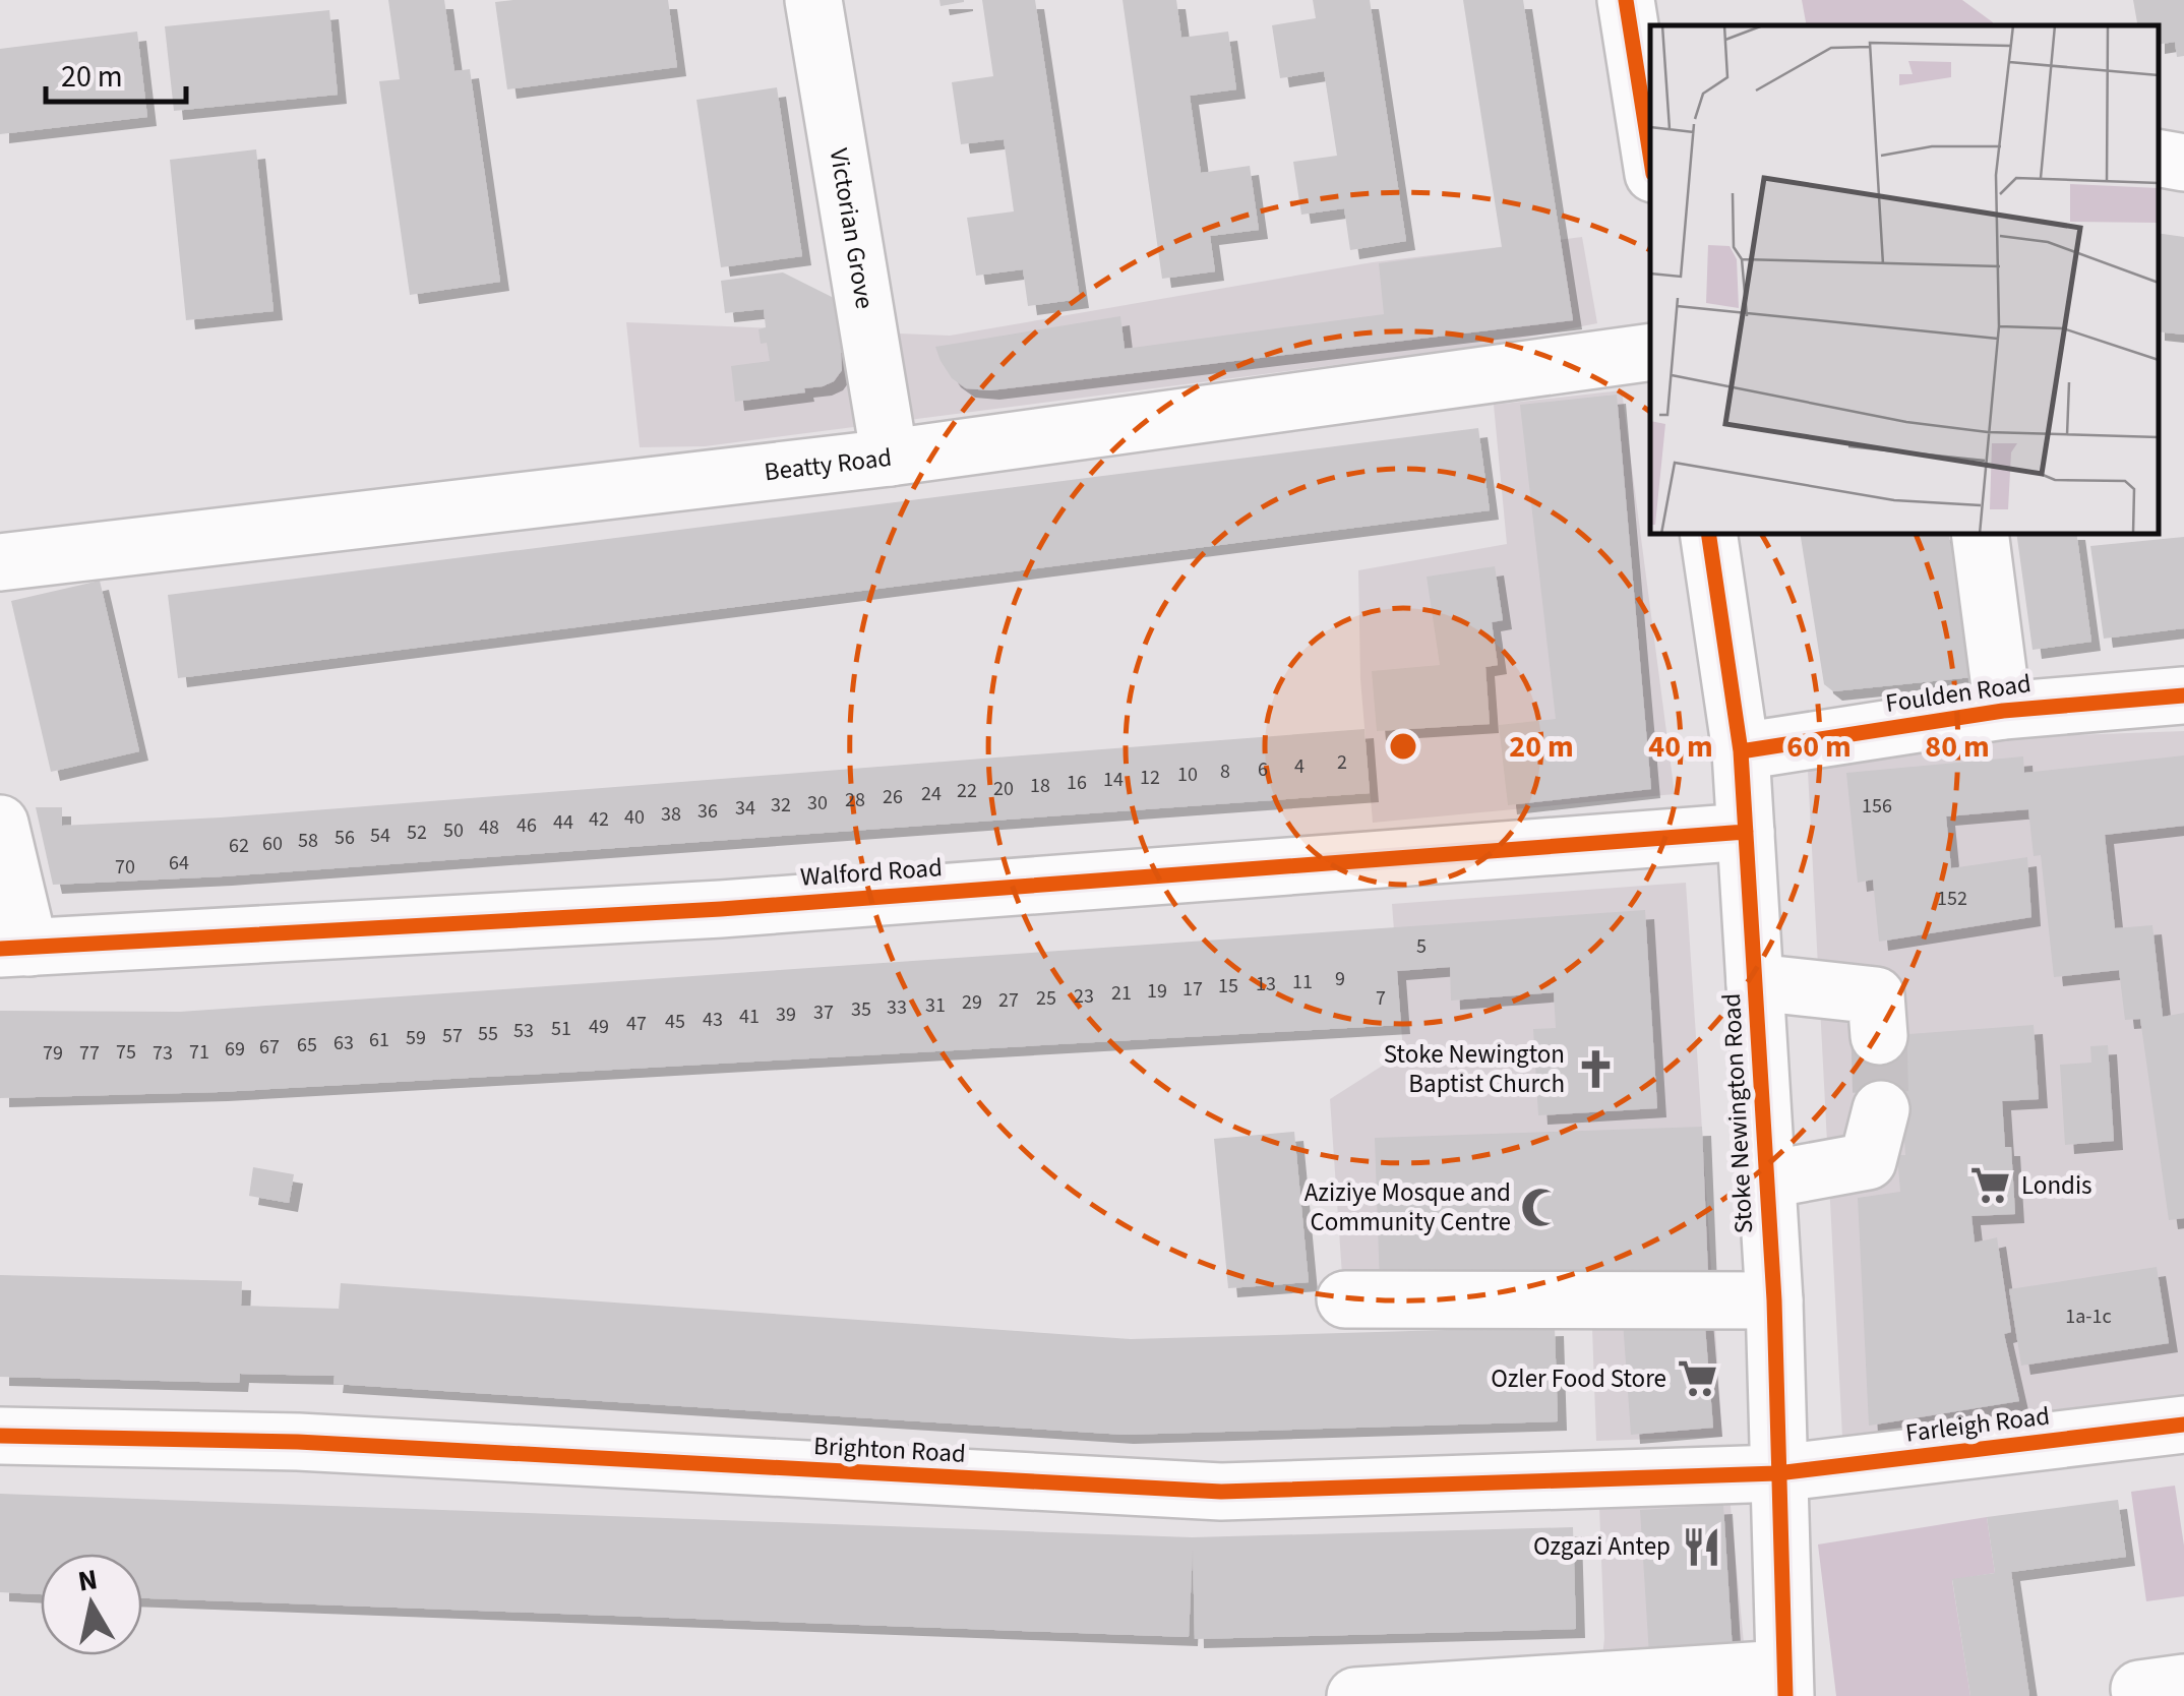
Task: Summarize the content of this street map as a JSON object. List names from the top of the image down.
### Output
{
  "streets": {
    "main road": [
      "Victorian Grove",
      "Beatty Road",
      "Foulden Road",
      "Walford Road",
      "Stoke Newington Road",
      "Farleigh Road",
      "Brighton Road"
    ]
  },
  "crossings": [
    ["Victorian Grove", "Beatty Road"],
    ["Foulden Road", "Stoke Newington Road"],
    ["Walford Road", "Stoke Newington Road"],
    ["Stoke Newington Road", "Farleigh Road"],
    ["Stoke Newington Road", "Brighton Road"],
    ["Farleigh Road", "Brighton Road"]
  ],
  "places": {
    "church": ["Stoke Newington Baptist Church"],
    "supermarket": ["Londis", "Ozler Food Store"],
    "mosque": ["Aziziye Mosque and Community Centre"],
    "restaurant": ["Ozgazi Antep"]
  },
  "house_numbers": [
    "2",
    "4",
    "6",
    "8",
    "10",
    "12",
    "14",
    "16",
    "18",
    "20",
    "22",
    "24",
    "26",
    "28",
    "30",
    "32",
    "156",
    "34",
    "36",
    "38",
    "40",
    "42",
    "44",
    "46",
    "48",
    "50",
    "52",
    "54",
    "56",
    "58",
    "60",
    "62",
    "64",
    "70",
    "152",
    "5",
    "9",
    "11",
    "13",
    "15",
    "17",
    "19",
    "21",
    "23",
    "25",
    "7",
    "27",
    "29",
    "31",
    "33",
    "35",
    "37",
    "39",
    "41",
    "43",
    "45",
    "47",
    "49",
    "51",
    "53",
    "55",
    "57",
    "59",
    "61",
    "63",
    "65",
    "67",
    "69",
    "75",
    "71",
    "79",
    "77",
    "73",
    "1a-1c"
  ],
  "scale_bar": "20 m",
  "north": "top",
  "rings": [
    "20 m",
    "40 m",
    "60 m",
    "80 m"
  ]
}
